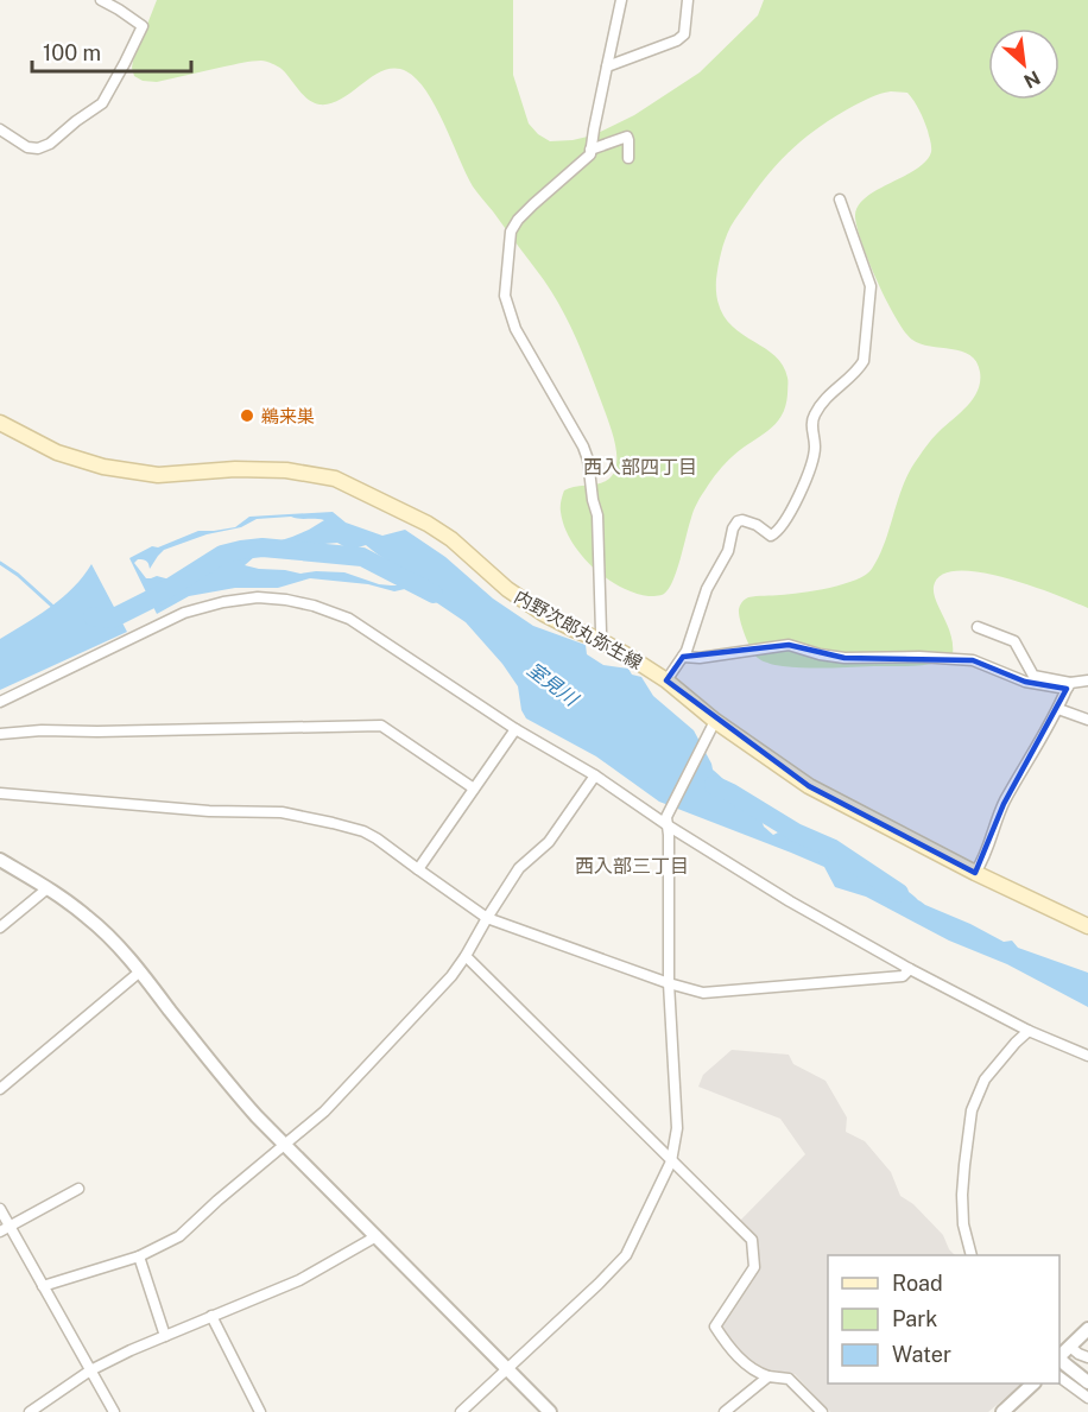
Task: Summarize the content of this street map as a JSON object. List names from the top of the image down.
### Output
{
  "streets": {
    "main road": ["内野次郎丸弥生線"]
  },
  "districts": ["西入部四丁目", "西入部三丁目"],
  "water": ["室見川"],
  "places": ["鵜来巣"],
  "legend": ["Road", "Park", "Water"],
  "scale_bar": "100 m",
  "north": "bottom right"
}
